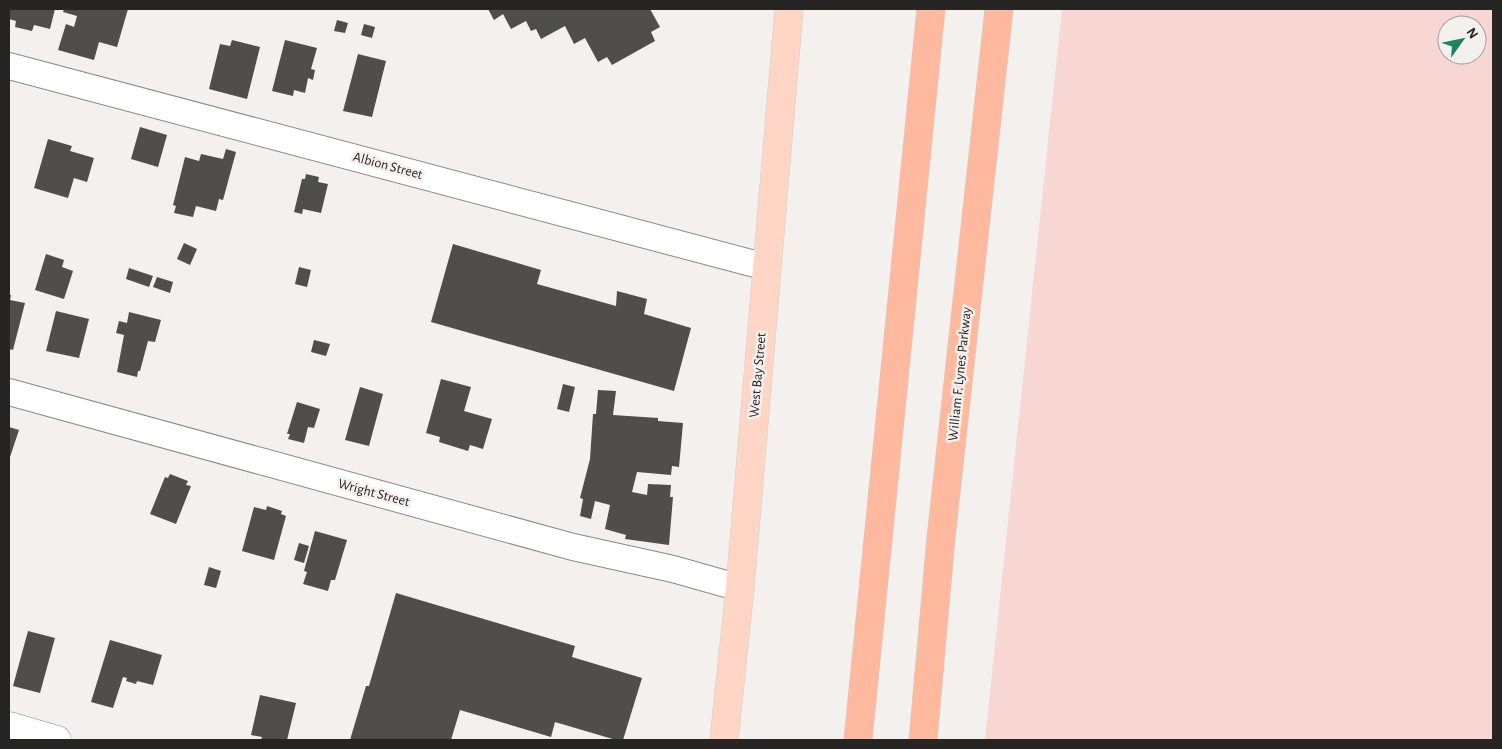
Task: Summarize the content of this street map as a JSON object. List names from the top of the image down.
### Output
{
  "streets": {
    "highway": ["William F. Lynes Parkway"],
    "main road": ["West Bay Street"],
    "street": ["Albion Street", "Wright Street"]
  },
  "crossings": [
    ["Albion Street", "West Bay Street"],
    ["West Bay Street", "Wright Street"]
  ],
  "north": "top right"
}
